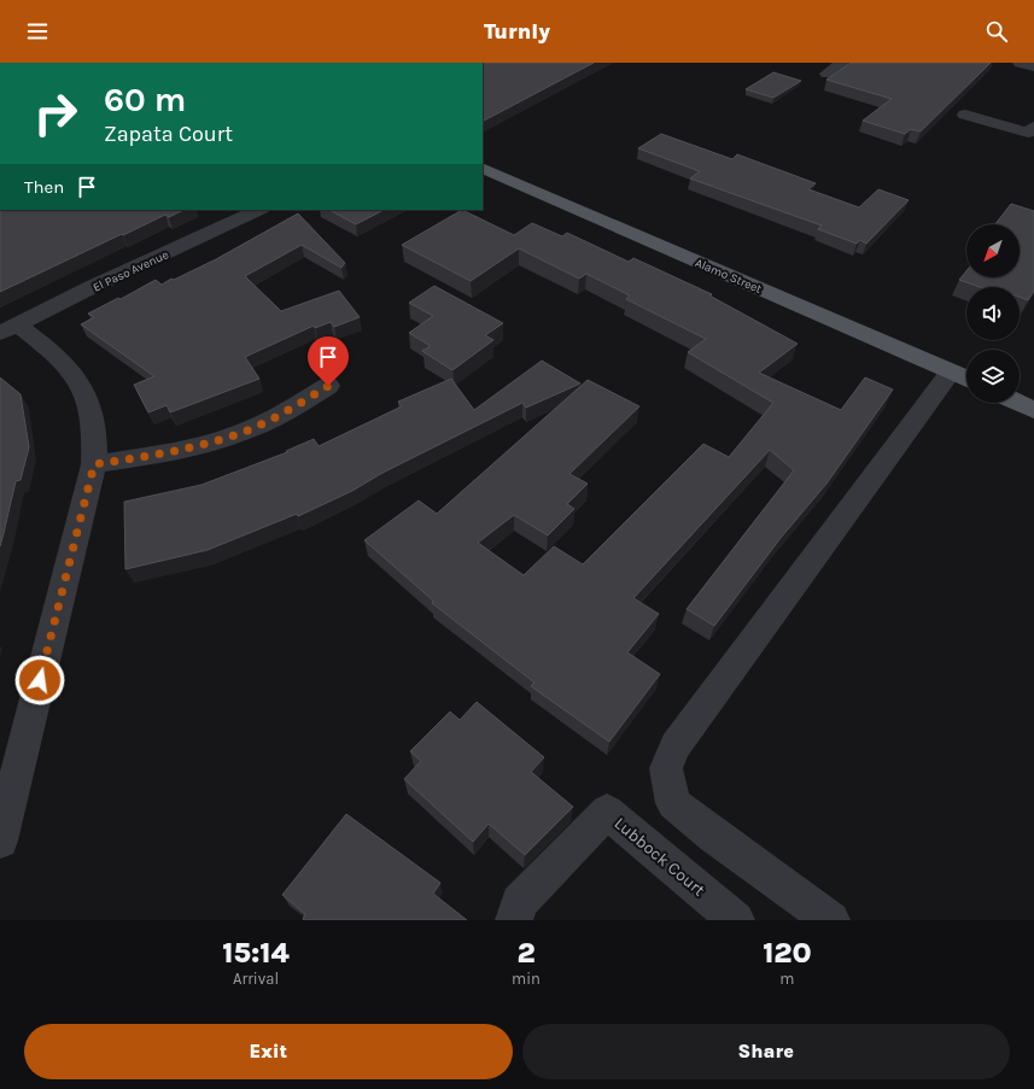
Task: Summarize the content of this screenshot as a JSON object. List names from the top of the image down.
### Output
{
  "streets": {
    "main road": ["Alamo Street"],
    "street": ["El Paso Avenue", "Lubbock Court"]
  },
  "north": "bottom left",
  "page": {
    "header": "Turnly",
    "turn": ["60 m", "Zapata Court"],
    "then": "Then",
    "eta": [
      "15:14",
      "Arrival",
      "2",
      "min",
      "120",
      "m"
    ],
    "buttons": ["Exit", "Share"]
  }
}
